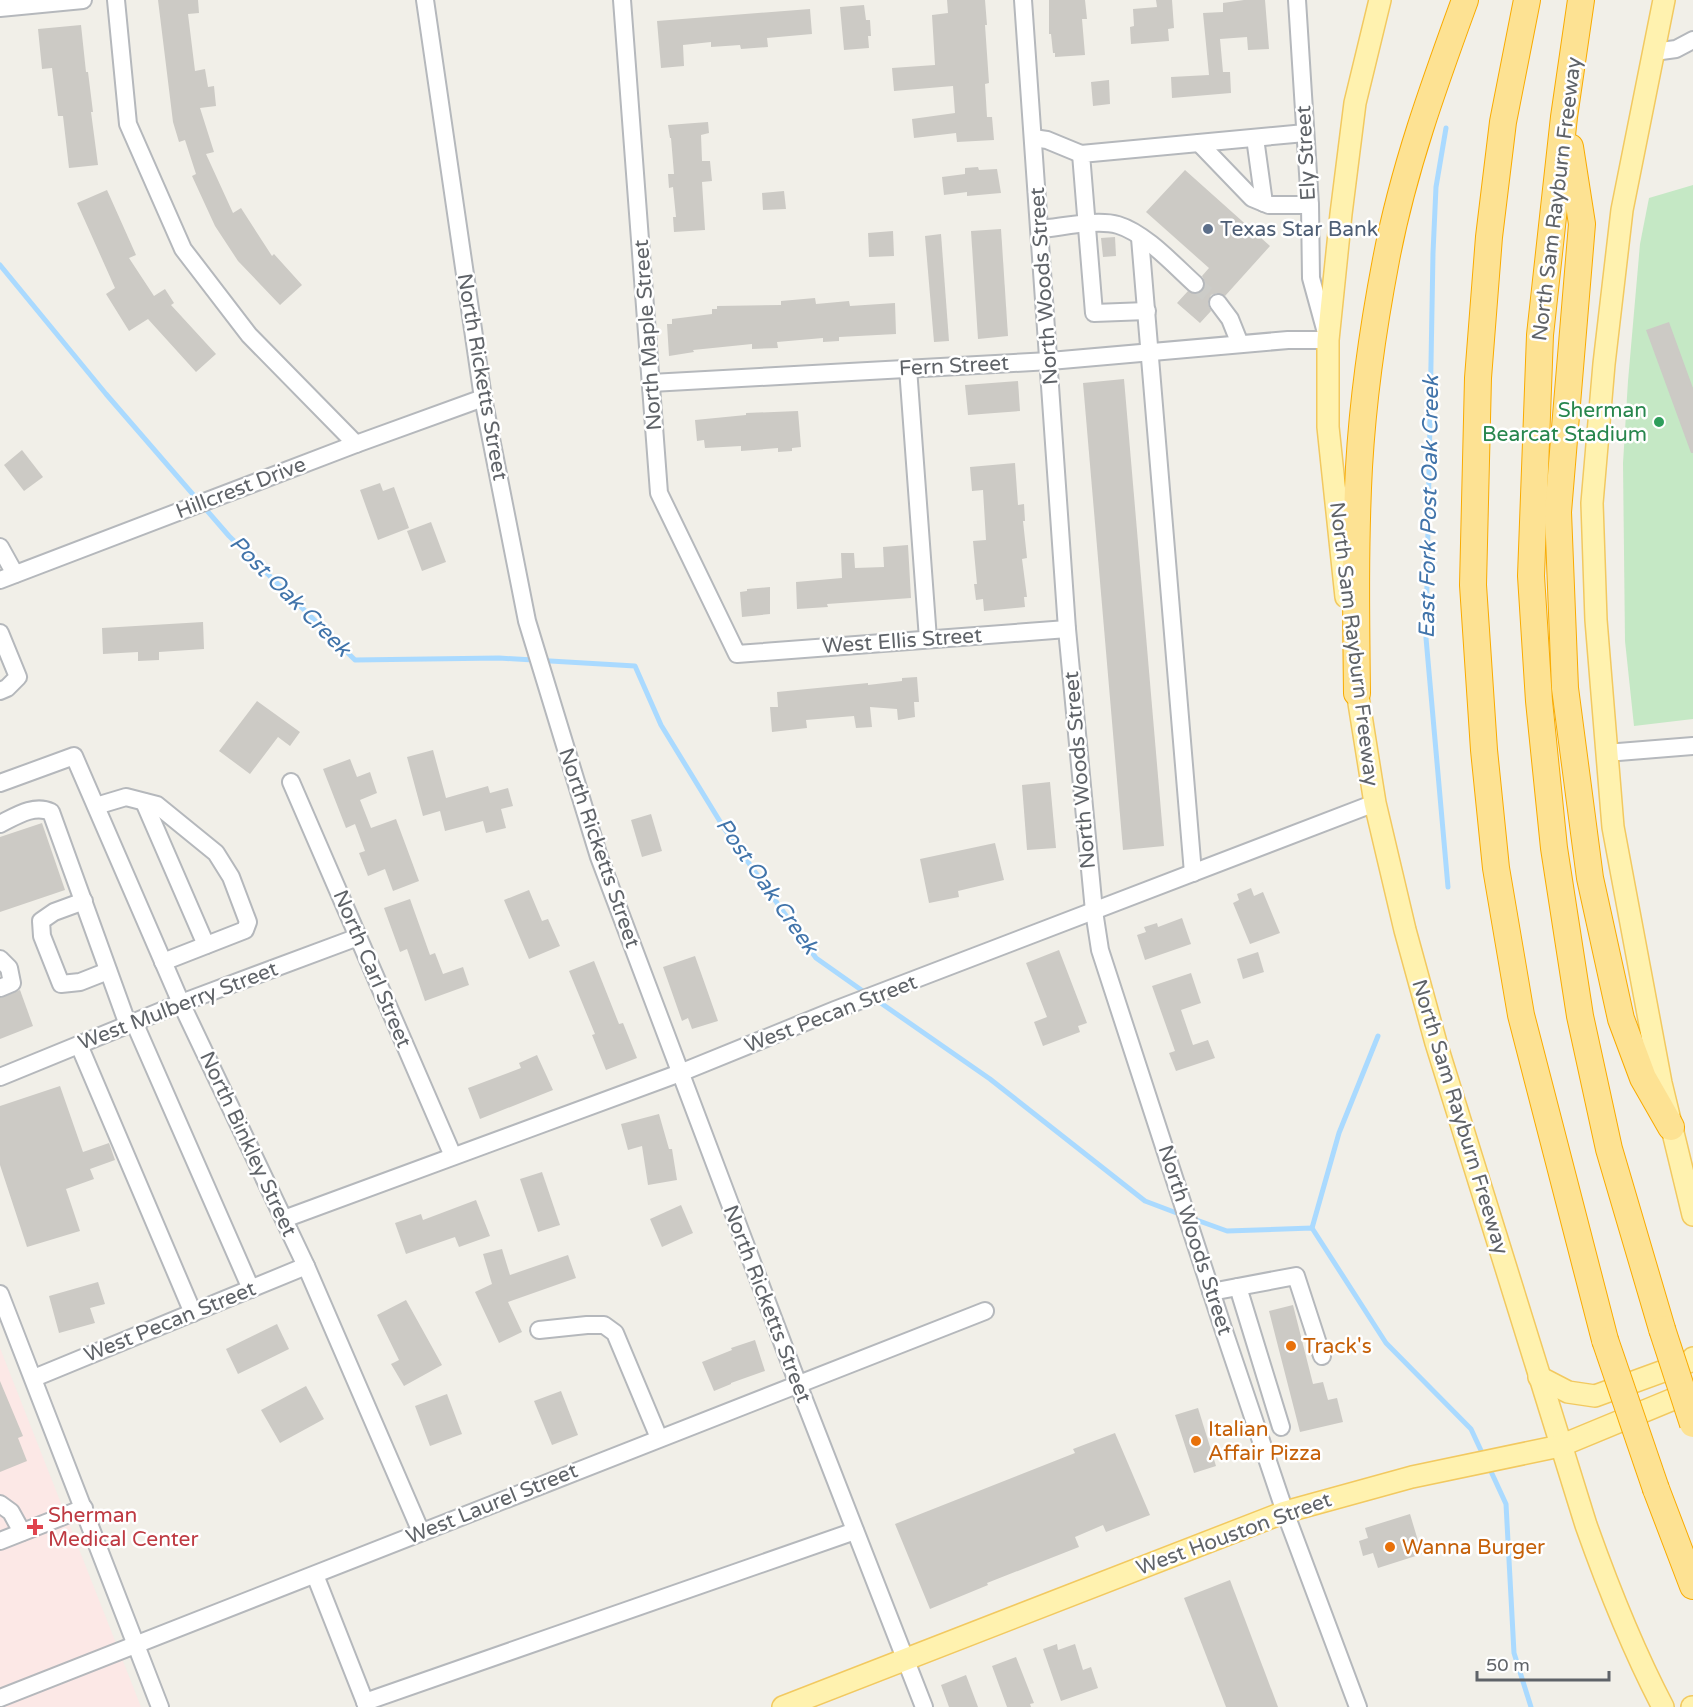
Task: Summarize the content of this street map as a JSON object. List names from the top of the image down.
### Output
{
  "streets": {
    "highway": ["North Sam Rayburn Freeway"],
    "main road": ["West Houston Street"],
    "street": [
      "Ely Street",
      "North Woods Street",
      "North Maple Street",
      "Fern Street",
      "North Ricketts Street",
      "Hillcrest Drive",
      "West Ellis Street",
      "North Carl Street",
      "West Mulberry Street",
      "West Pecan Street",
      "North Binkley Street",
      "West Laurel Street"
    ]
  },
  "crossings": [
    ["Ely Street", "North Sam Rayburn Freeway"],
    ["Ely Street", "Fern Street"],
    ["North Sam Rayburn Freeway", "Fern Street"],
    ["North Sam Rayburn Freeway", "West Pecan Street"],
    ["North Sam Rayburn Freeway", "West Houston Street"],
    ["North Woods Street", "Fern Street"],
    ["North Woods Street", "West Ellis Street"],
    ["North Woods Street", "West Pecan Street"],
    ["North Woods Street", "West Houston Street"],
    ["North Maple Street", "Fern Street"],
    ["North Maple Street", "West Ellis Street"],
    ["North Ricketts Street", "Hillcrest Drive"],
    ["North Ricketts Street", "West Pecan Street"],
    ["North Ricketts Street", "West Laurel Street"],
    ["North Ricketts Street", "West Houston Street"],
    ["North Carl Street", "West Mulberry Street"],
    ["North Carl Street", "West Pecan Street"],
    ["West Mulberry Street", "North Binkley Street"],
    ["West Pecan Street", "North Binkley Street"],
    ["North Binkley Street", "West Laurel Street"]
  ],
  "water": ["East Fork Post Oak Creek", "Post Oak Creek"],
  "places": {
    "other": [
      "Texas Star Bank",
      "Sherman Bearcat Stadium",
      "Track's",
      "Italian Affair Pizza",
      "Wanna Burger"
    ],
    "health": ["Sherman Medical Center"]
  },
  "scale_bar": "50 m"
}
